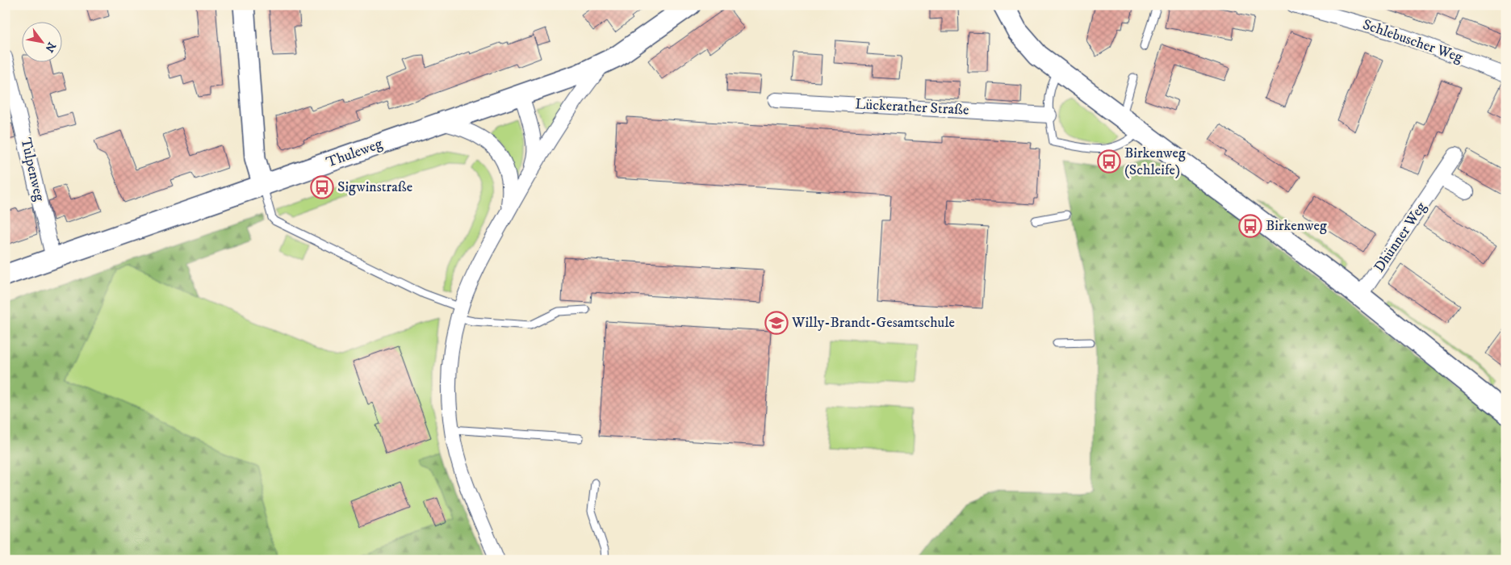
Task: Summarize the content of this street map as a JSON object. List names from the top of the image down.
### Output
{
  "streets": {
    "street": [
      "Schlebuscher Weg",
      "Lückerather Straße",
      "Thuleweg",
      "Tulpenweg",
      "Dhünner Weg"
    ]
  },
  "crossings": [
    ["Thuleweg", "Tulpenweg"]
  ],
  "places": {
    "bus stop": ["Birkenweg (Schleife)", "Sigwinstraße", "Birkenweg"],
    "school or university": ["Willy-Brandt-Gesamtschule"]
  },
  "north": "bottom right"
}
